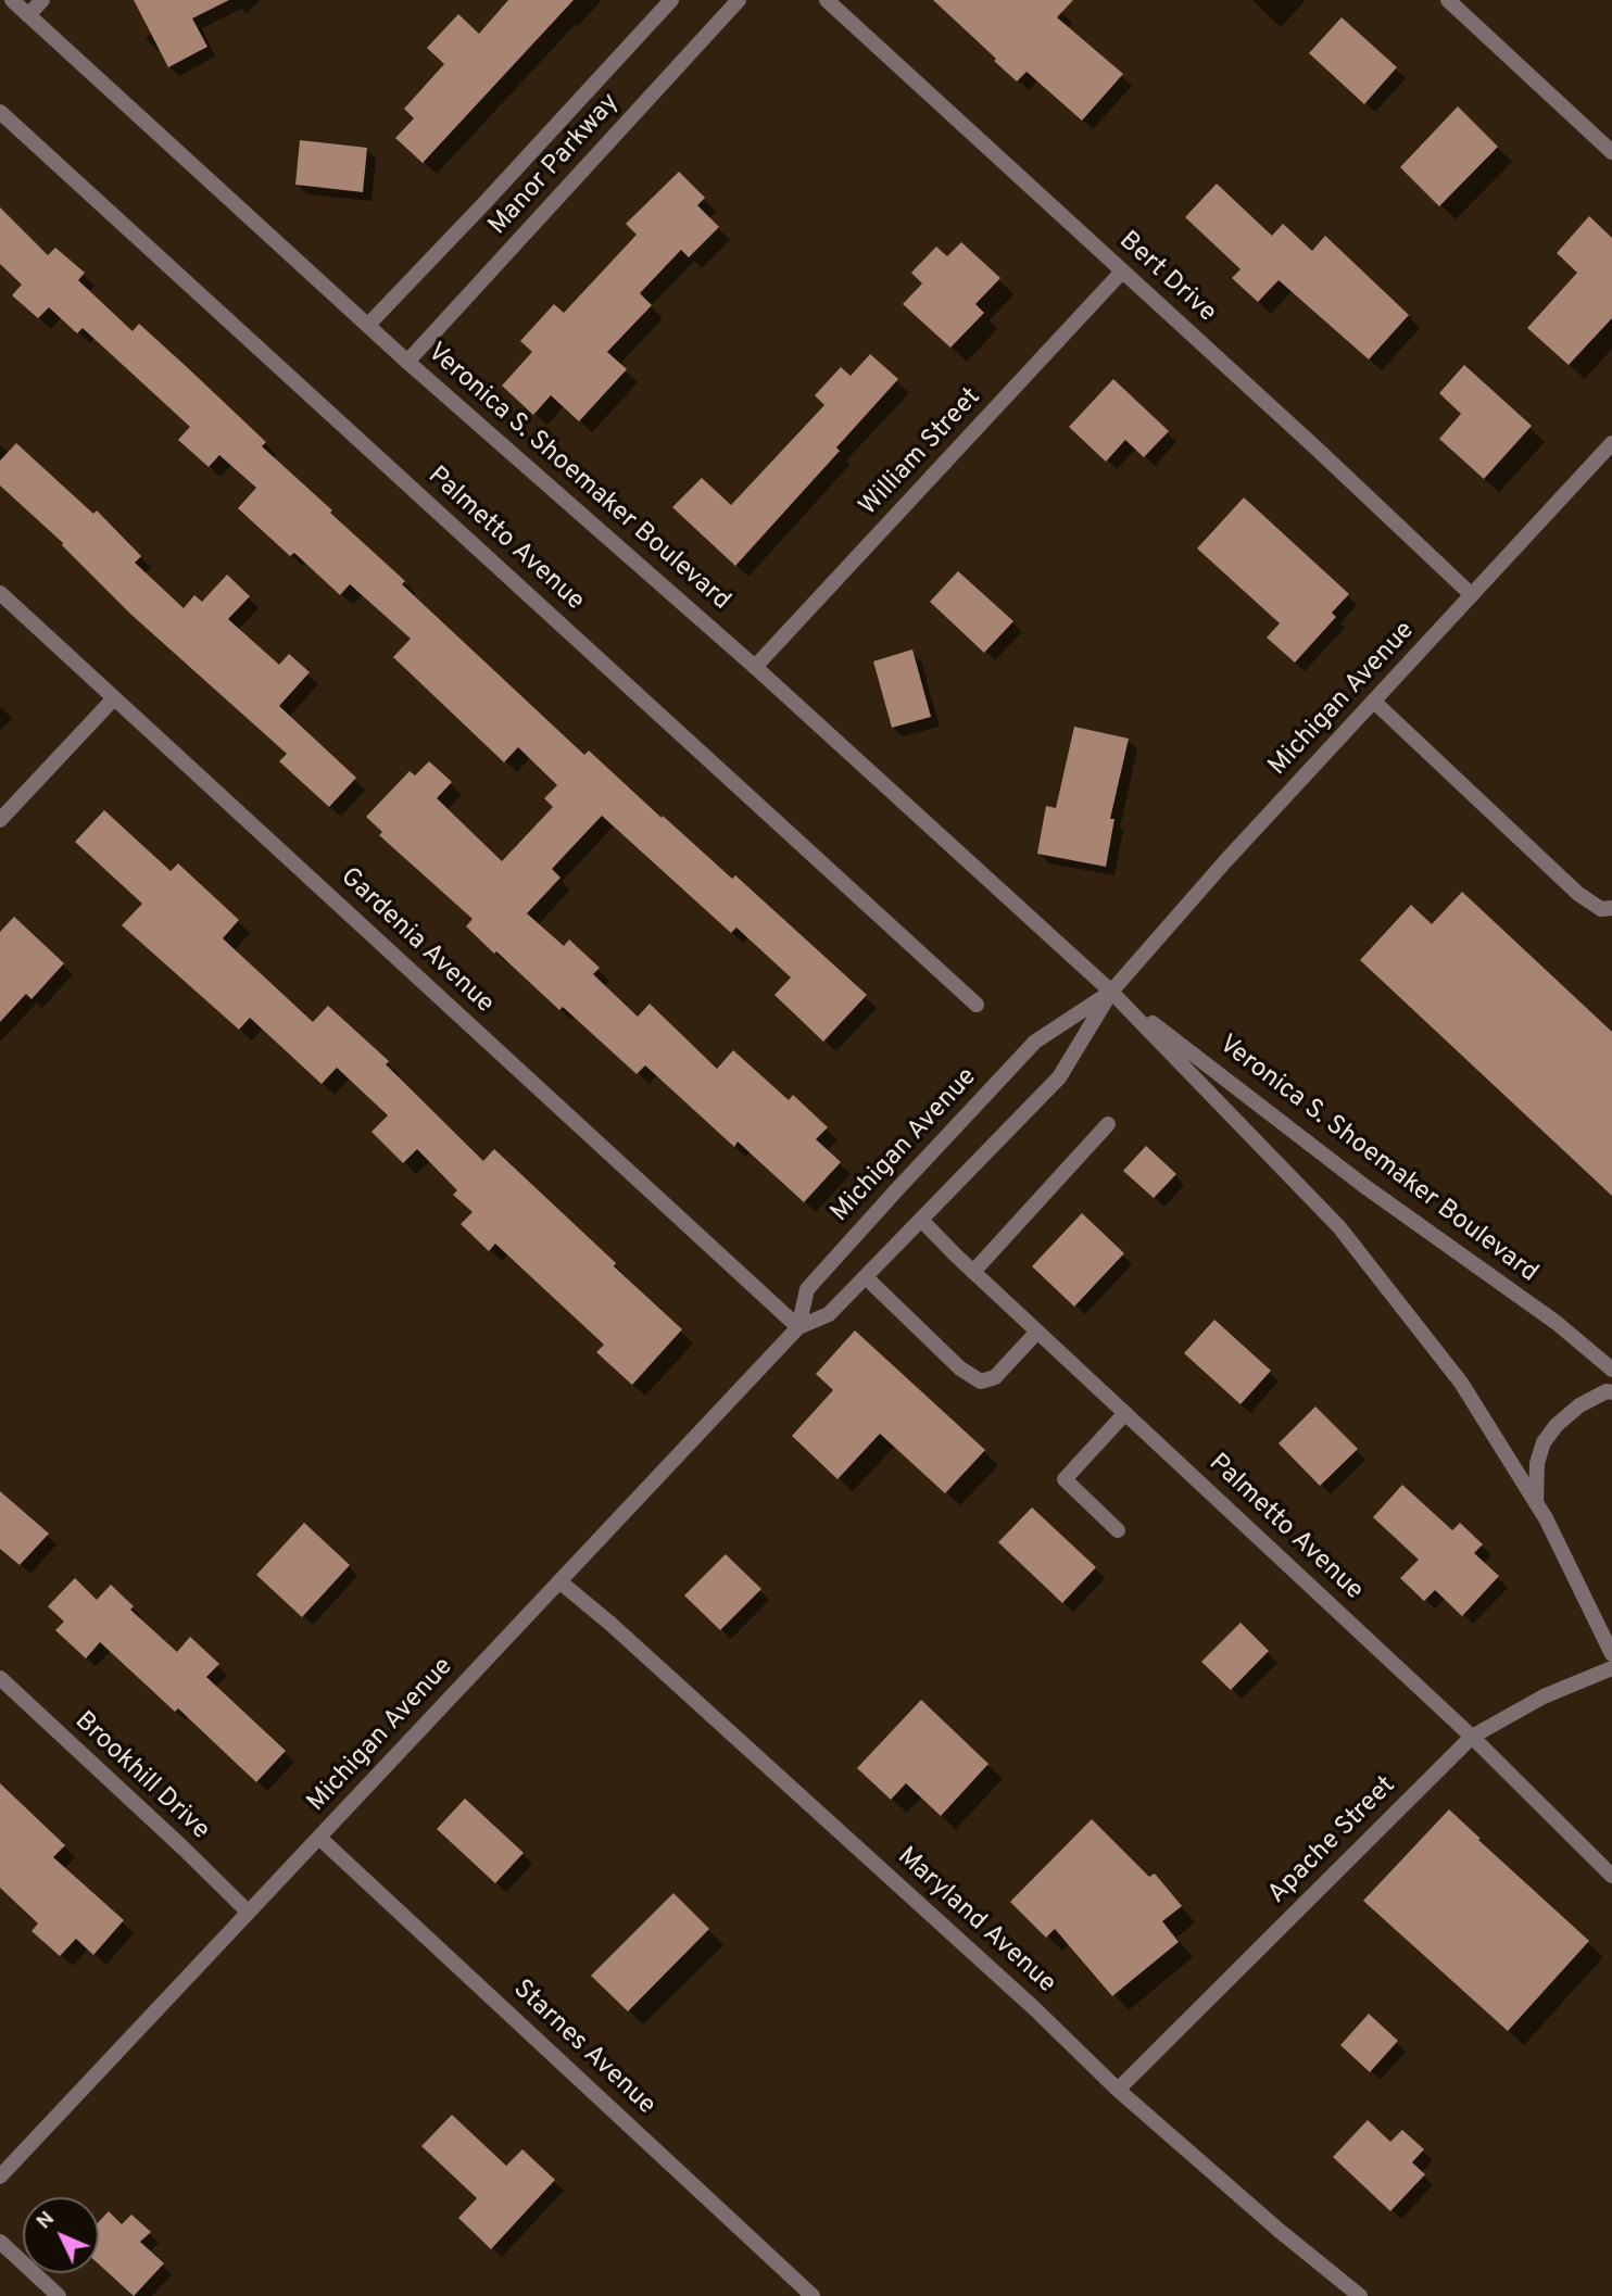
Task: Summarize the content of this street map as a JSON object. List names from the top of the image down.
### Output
{
  "streets": {
    "street": [
      "Manor Parkway",
      "Bert Drive",
      "William Street",
      "Veronica S. Shoemaker Boulevard",
      "Palmetto Avenue",
      "Michigan Avenue",
      "Gardenia Avenue",
      "Brookhill Drive",
      "Apache Street",
      "Maryland Avenue",
      "Starnes Avenue"
    ]
  },
  "crossings": [
    ["Manor Parkway", "Veronica S. Shoemaker Boulevard"],
    ["Bert Drive", "William Street"],
    ["Bert Drive", "Michigan Avenue"],
    ["William Street", "Veronica S. Shoemaker Boulevard"],
    ["Veronica S. Shoemaker Boulevard", "Michigan Avenue"],
    ["Palmetto Avenue", "Michigan Avenue"],
    ["Palmetto Avenue", "Apache Street"],
    ["Michigan Avenue", "Gardenia Avenue"],
    ["Michigan Avenue", "Brookhill Drive"],
    ["Michigan Avenue", "Maryland Avenue"],
    ["Michigan Avenue", "Starnes Avenue"],
    ["Apache Street", "Maryland Avenue"]
  ],
  "north": "top left"
}
